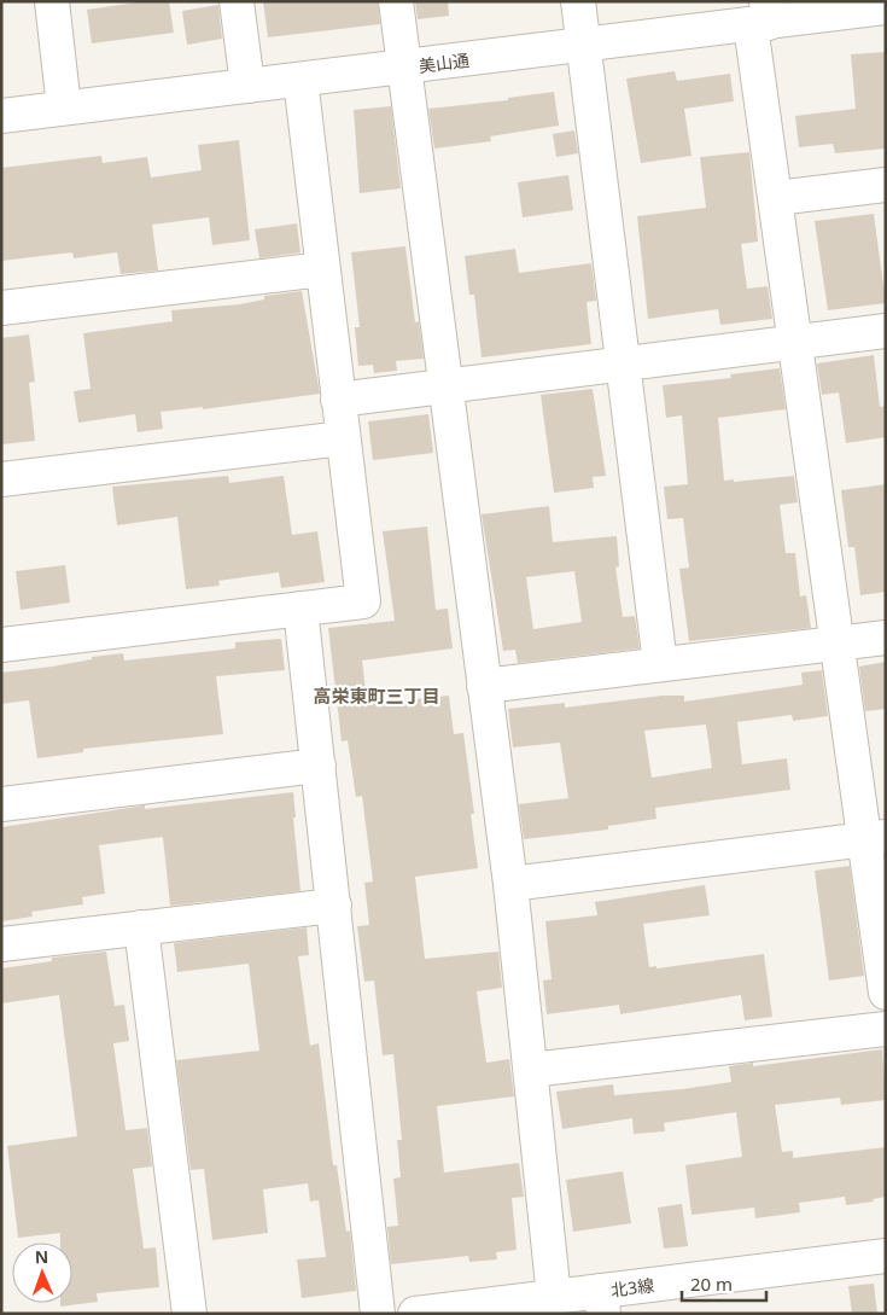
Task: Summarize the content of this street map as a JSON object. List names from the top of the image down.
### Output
{
  "streets": {
    "street": ["美山通", "北3線"]
  },
  "districts": ["高栄東町三丁目"],
  "scale_bar": "20 m",
  "north": "top"
}
